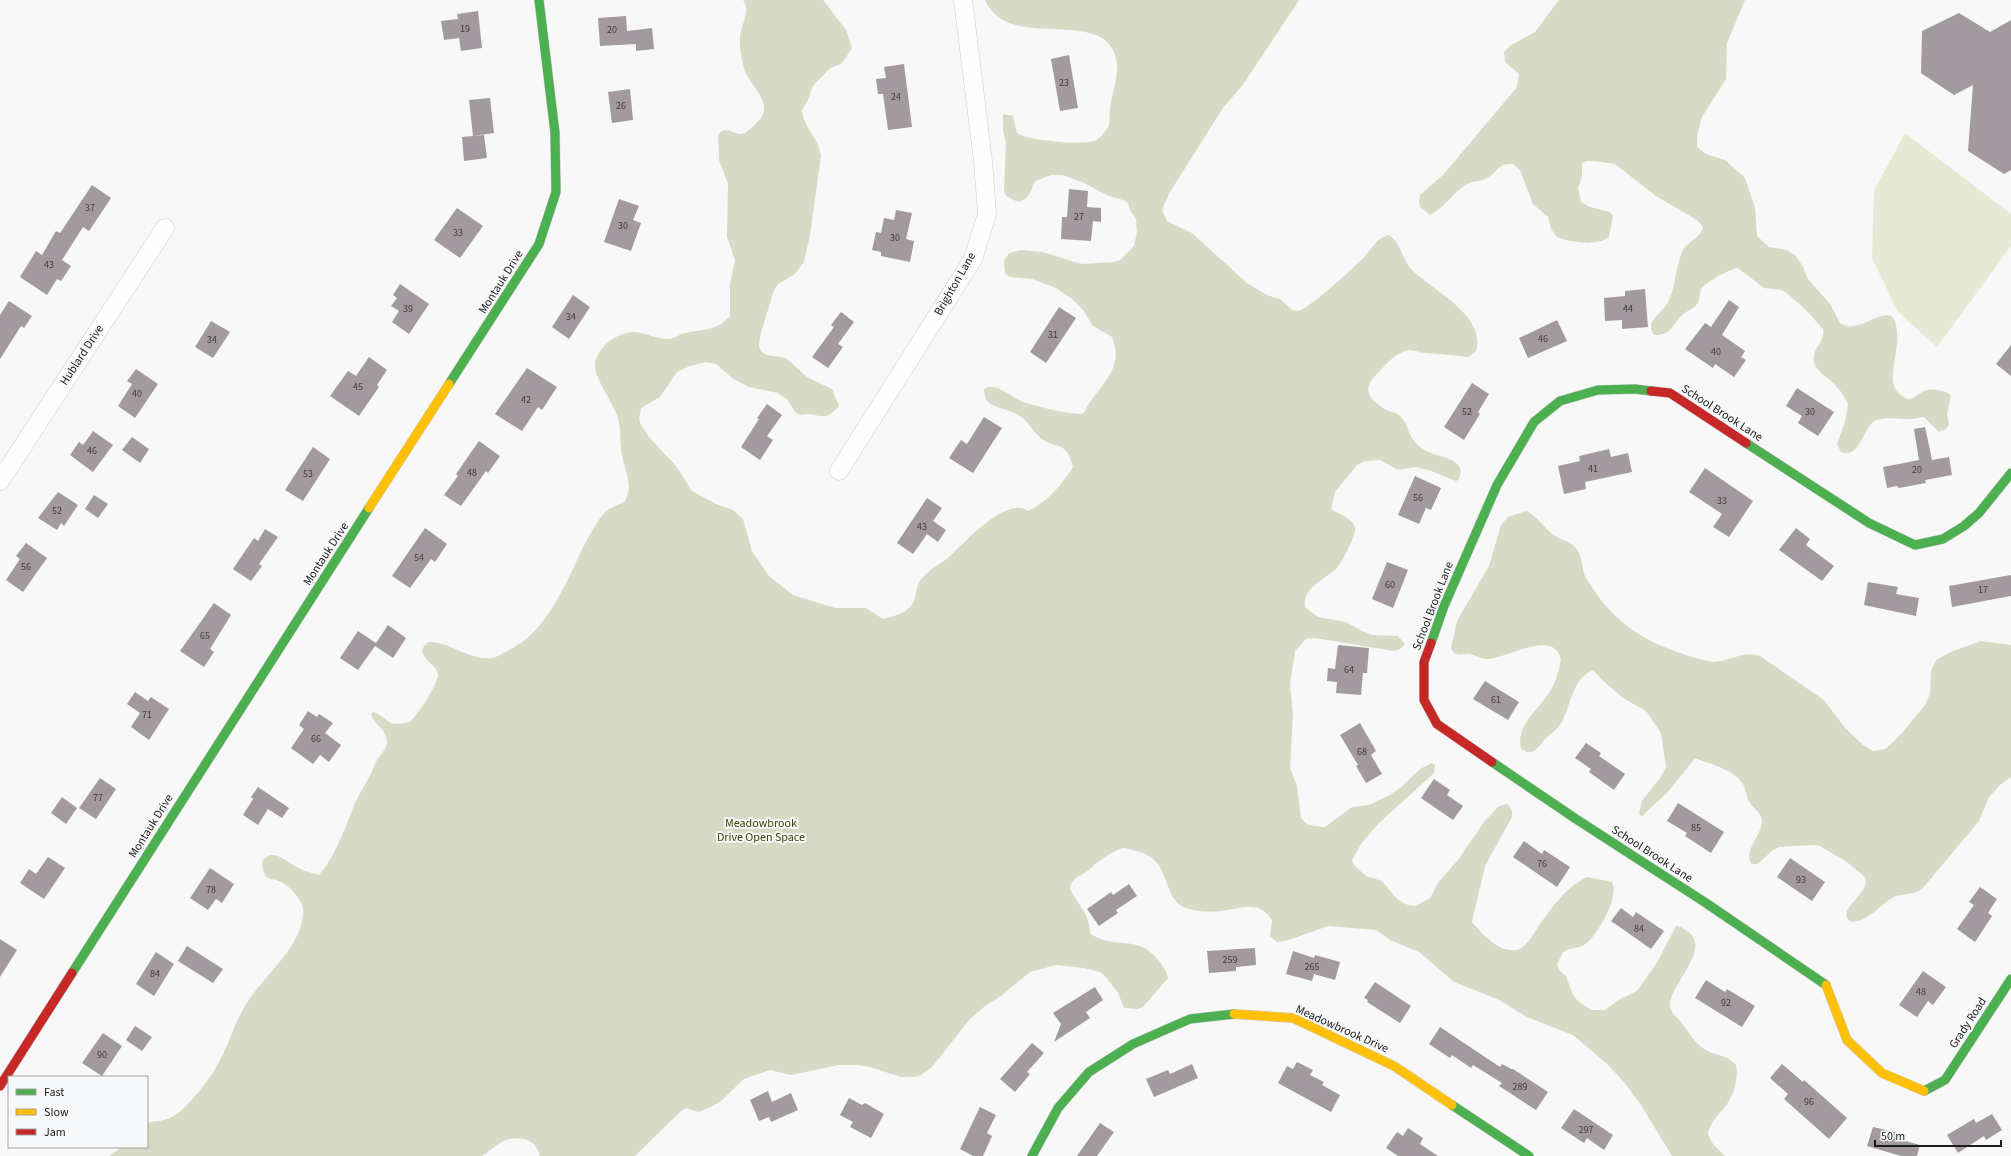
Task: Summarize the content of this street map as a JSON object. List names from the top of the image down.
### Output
{
  "streets": {
    "street": [
      "Montauk Drive",
      "Brighton Lane",
      "Hublard Drive",
      "School Brook Lane",
      "Grady Road",
      "Meadowbrook Drive"
    ]
  },
  "crossings": [
    ["School Brook Lane", "Grady Road"]
  ],
  "parks": ["Meadowbrook Drive Open Space"],
  "house_numbers": [
    "19",
    "20",
    "23",
    "24",
    "26",
    "37",
    "27",
    "30",
    "33",
    "30",
    "43",
    "39",
    "44",
    "34",
    "31",
    "46",
    "34",
    "40",
    "45",
    "40",
    "42",
    "52",
    "30",
    "46",
    "41",
    "20",
    "48",
    "53",
    "56",
    "33",
    "52",
    "43",
    "54",
    "56",
    "60",
    "17",
    "65",
    "64",
    "61",
    "71",
    "66",
    "68",
    "77",
    "85",
    "76",
    "93",
    "78",
    "84",
    "259",
    "265",
    "84",
    "48",
    "92",
    "90",
    "289",
    "96",
    "297"
  ],
  "legend": ["Fast", "Slow", "Jam"],
  "scale_bar": "50 m"
}
